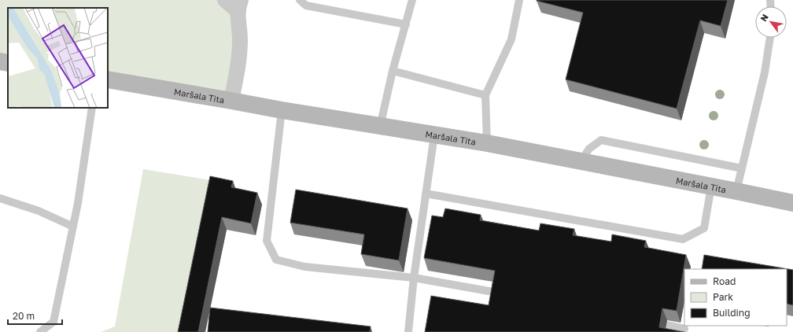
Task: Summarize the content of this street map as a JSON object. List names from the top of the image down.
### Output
{
  "streets": {
    "street": ["Maršala Tita"]
  },
  "legend": ["Road", "Park", "Building"],
  "scale_bar": "20 m",
  "north": "top left"
}
